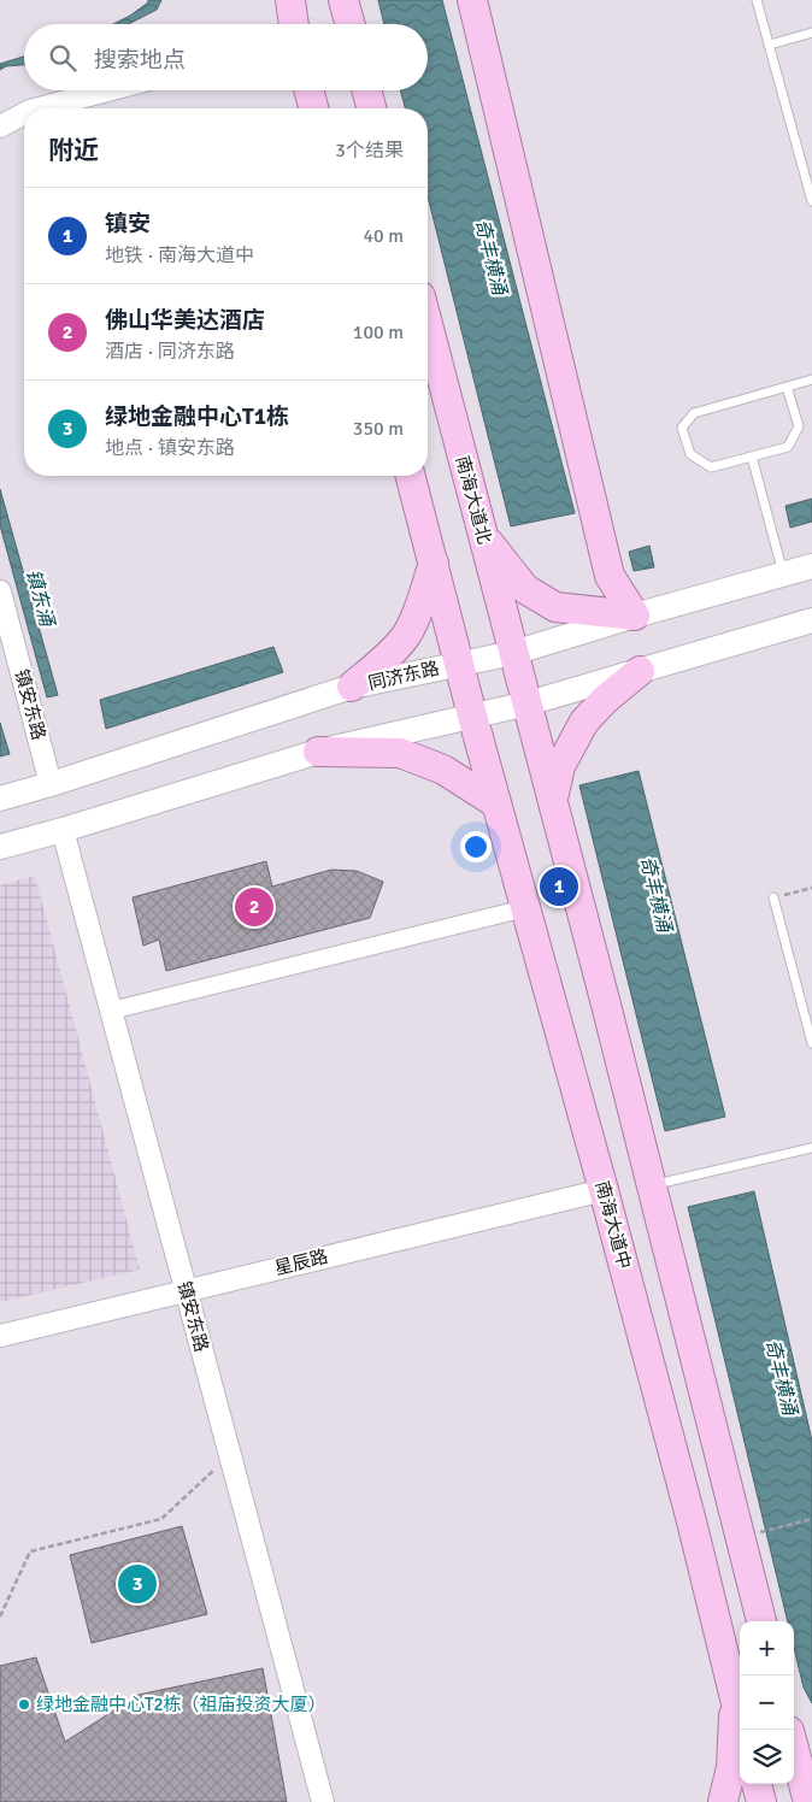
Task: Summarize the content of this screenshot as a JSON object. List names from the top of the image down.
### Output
{
  "streets": {
    "highway": ["南海大道北", "南海大道中"],
    "main road": ["同济东路"],
    "street": ["镇安东路", "星辰路"]
  },
  "crossings": [
    ["南海大道北", "同济东路"],
    ["同济东路", "镇安东路"],
    ["镇安东路", "星辰路"],
    ["南海大道中", "星辰路"]
  ],
  "water": ["奇丰横涌", "镇东涌"],
  "places": ["绿地金融中心T2栋（祖庙投资大厦）"],
  "page": {
    "search": "搜索地点",
    "heading": ["附近", "3个结果"],
    "list": [
      {
        "mark": "1",
        "name": "镇安",
        "note": "地铁 · 南海大道中",
        "value": "40 m"
      },
      {
        "mark": "2",
        "name": "佛山华美达酒店",
        "note": "酒店 · 同济东路",
        "value": "100 m"
      },
      {
        "mark": "3",
        "name": "绿地金融中心T1栋",
        "note": "地点 · 镇安东路",
        "value": "350 m"
      }
    ],
    "pins": ["1", "2", "3"],
    "map_buttons": ["+", "−"]
  }
}
